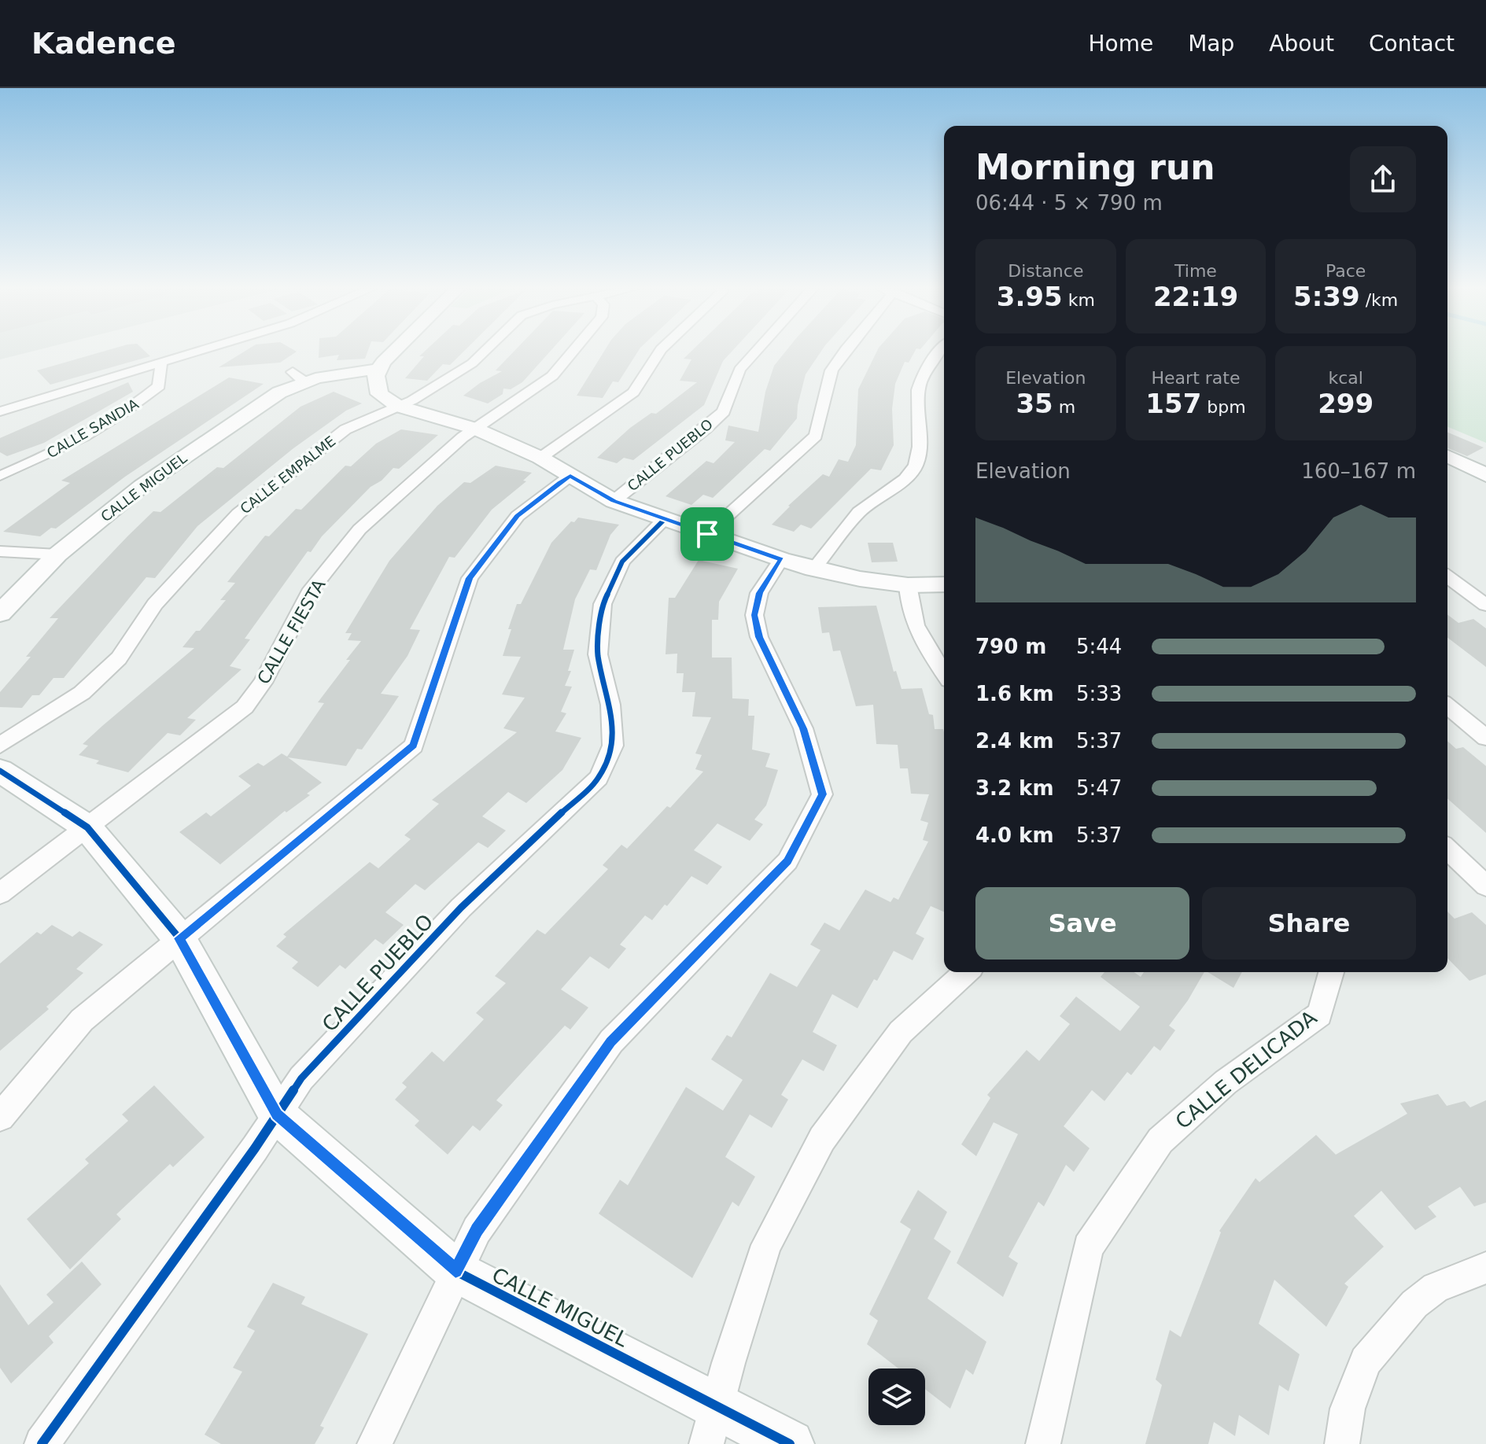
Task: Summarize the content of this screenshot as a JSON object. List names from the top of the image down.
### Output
{
  "streets": {
    "street": [
      "CALLE SANDIA",
      "CALLE PUEBLO",
      "CALLE EMPALME",
      "CALLE MIGUEL",
      "CALLE FIESTA",
      "CALLE DELICADA"
    ]
  },
  "crossings": [
    ["CALLE PUEBLO", "CALLE MIGUEL"],
    ["CALLE MIGUEL", "CALLE FIESTA"]
  ],
  "page": {
    "header": "Kadence",
    "nav": [
      "Home",
      "Map",
      "About",
      "Contact"
    ],
    "heading": ["Morning run", "06:44 · 5 × 790 m"],
    "stats": [
      ["Distance", "3.95 km"],
      ["Time", "22:19"],
      ["Pace", "5:39 /km"],
      ["Elevation", "35 m"],
      ["Heart rate", "157 bpm"],
      ["kcal", "299"]
    ],
    "chart": ["Elevation", "160–167 m"],
    "list": [
      {
        "name": "790 m",
        "note": "5:44"
      },
      {
        "name": "1.6 km",
        "note": "5:33"
      },
      {
        "name": "2.4 km",
        "note": "5:37"
      },
      {
        "name": "3.2 km",
        "note": "5:47"
      },
      {
        "name": "4.0 km",
        "note": "5:37"
      }
    ],
    "buttons": ["Save", "Share"]
  }
}
